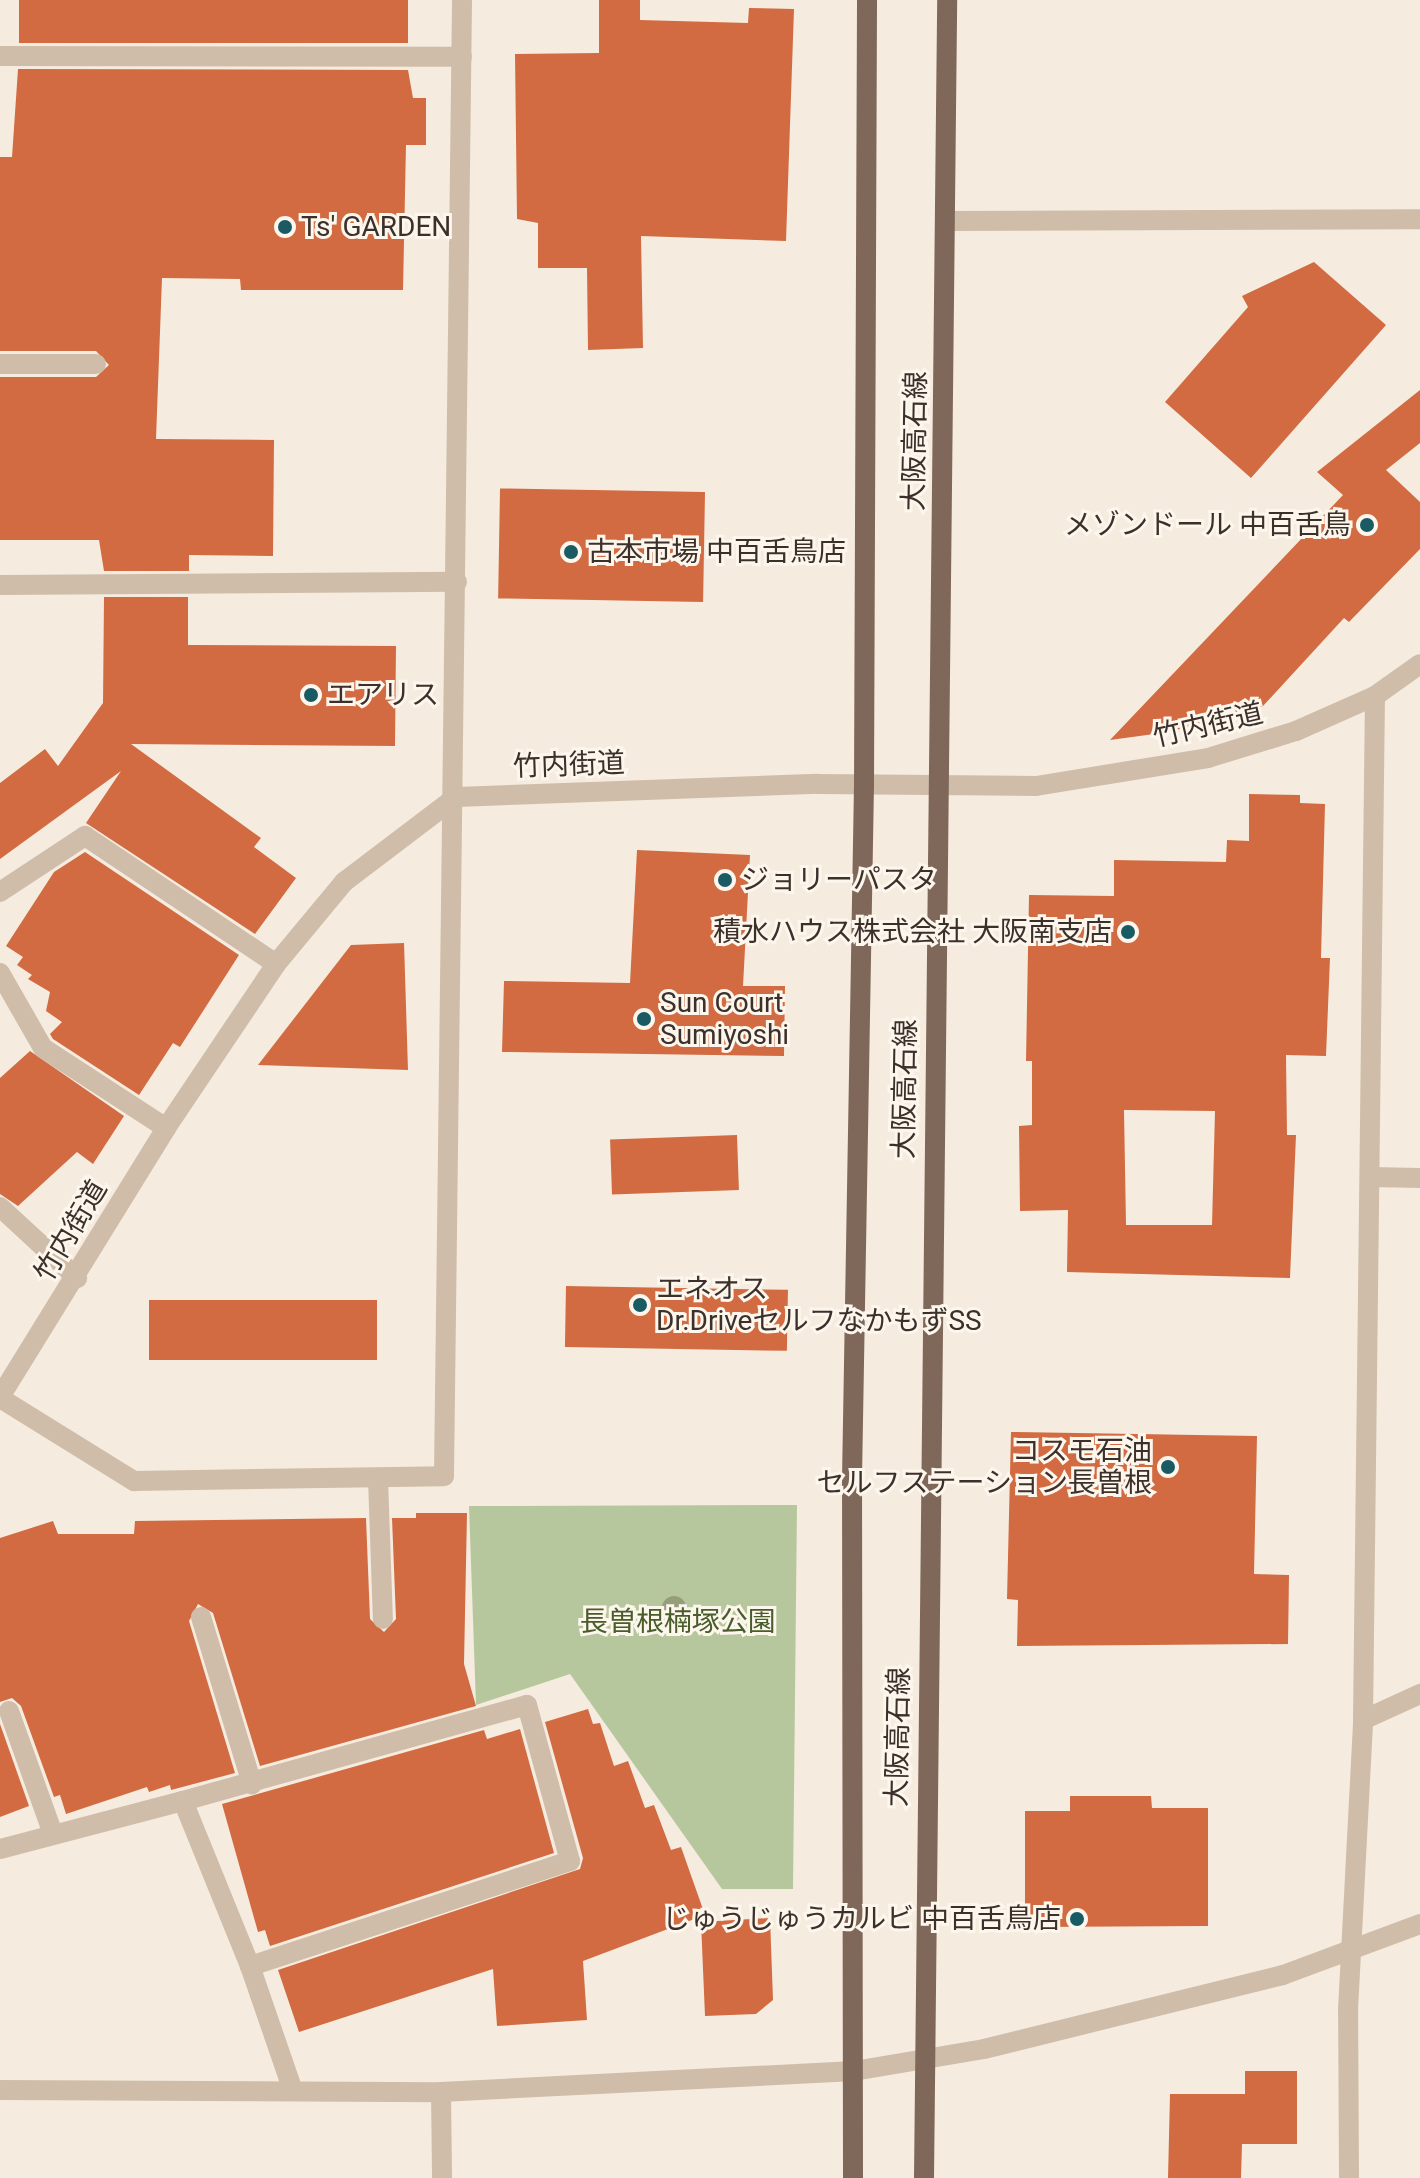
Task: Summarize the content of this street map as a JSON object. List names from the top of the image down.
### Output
{
  "streets": {
    "main road": ["大阪高石線"],
    "street": ["竹内街道"]
  },
  "crossings": [
    ["大阪高石線", "竹内街道"]
  ],
  "parks": ["長曽根楠塚公園"],
  "places": [
    "Ts' GARDEN",
    "メゾンドール 中百舌鳥",
    "古本市場 中百舌鳥店",
    "エアリス",
    "ジョリーパスタ",
    "積水ハウス株式会社 大阪南支店",
    "Sun Court Sumiyoshi",
    "エネオス Dr.DriveセルフなかもずSS",
    "コスモ石油 セルフステーション長曽根",
    "じゅうじゅうカルビ 中百舌鳥店"
  ]
}
